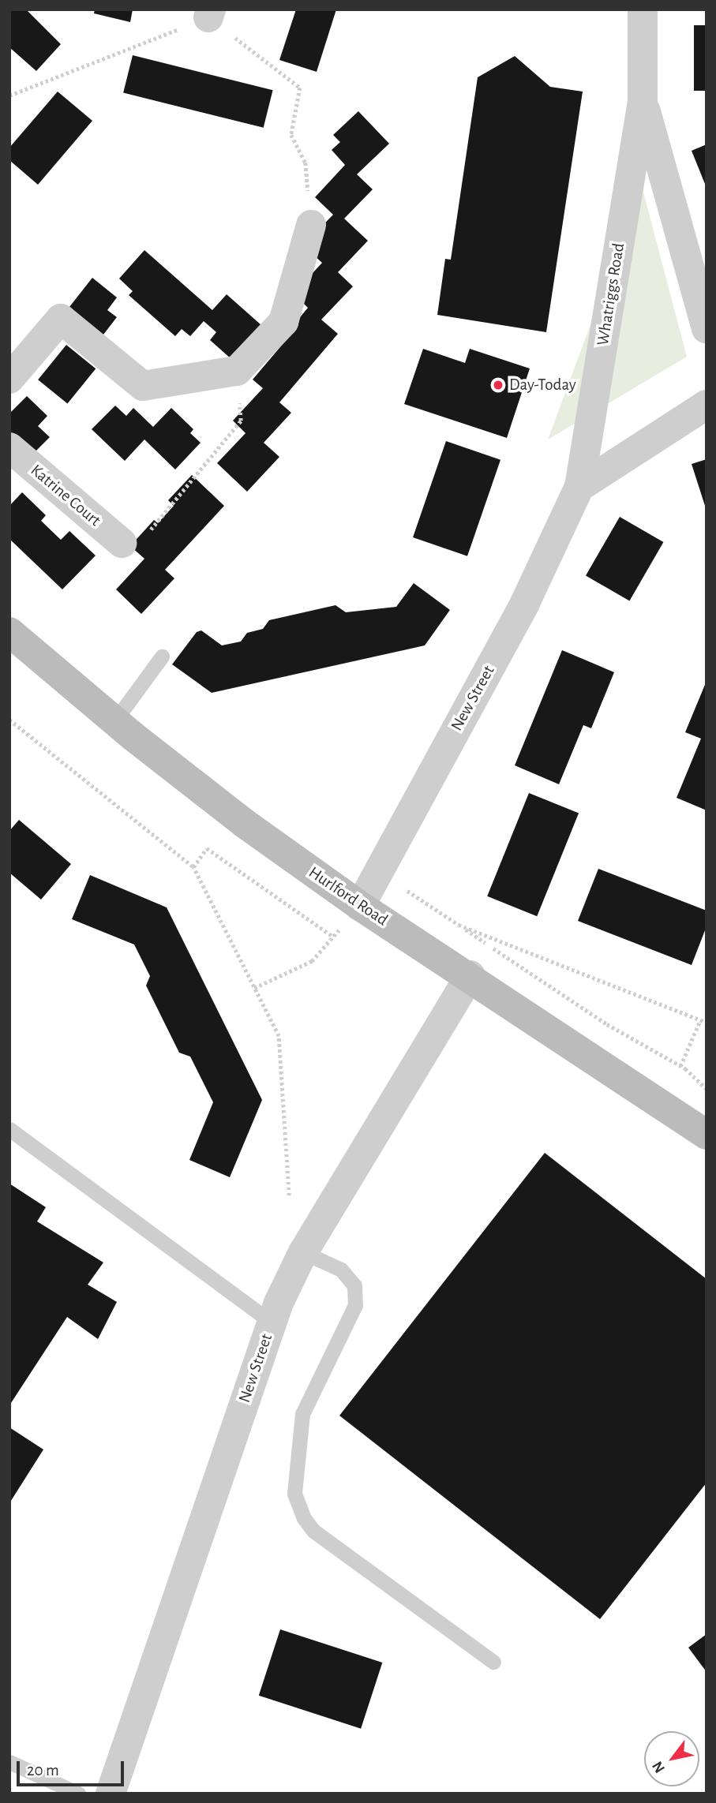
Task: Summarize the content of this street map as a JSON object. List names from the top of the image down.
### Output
{
  "streets": {
    "main road": ["Hurlford Road"],
    "street": ["Whatriggs Road", "Katrine Court", "New Street"]
  },
  "crossings": [
    ["Whatriggs Road", "New Street"],
    ["New Street", "Hurlford Road"]
  ],
  "places": ["Day-Today"],
  "scale_bar": "20 m",
  "north": "bottom left"
}
